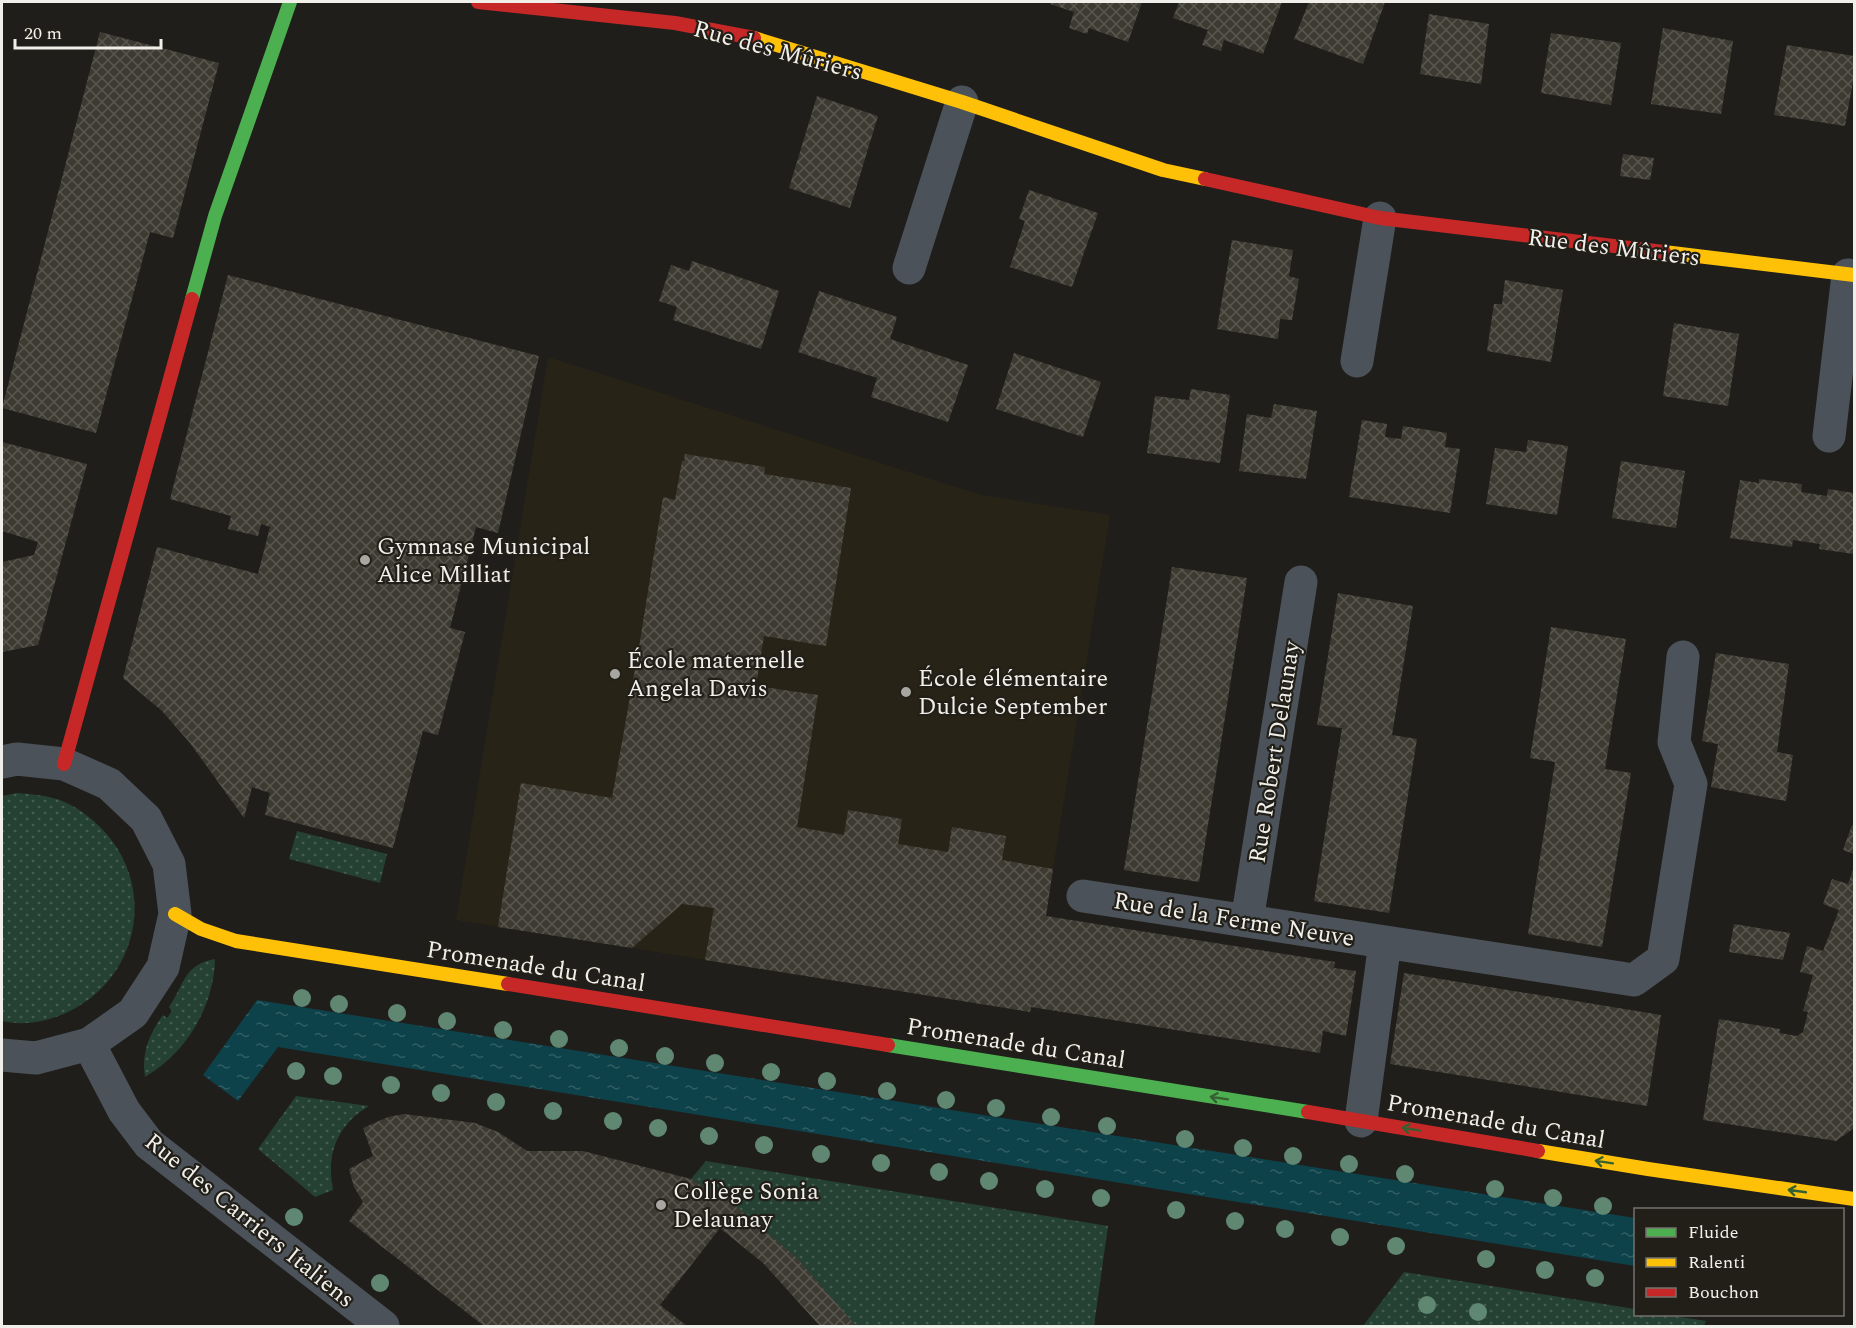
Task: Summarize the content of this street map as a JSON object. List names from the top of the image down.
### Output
{
  "streets": {
    "street": [
      "Rue des Mûriers",
      "Rue Robert Delaunay",
      "Rue de la Ferme Neuve",
      "Promenade du Canal",
      "Rue des Carriers Italiens"
    ]
  },
  "crossings": [
    ["Rue Robert Delaunay", "Rue de la Ferme Neuve"],
    ["Rue de la Ferme Neuve", "Promenade du Canal"]
  ],
  "one_way": ["Promenade du Canal"],
  "places": [
    "Gymnase Municipal Alice Milliat",
    "École maternelle Angela Davis",
    "École élémentaire Dulcie September",
    "Collège Sonia Delaunay"
  ],
  "legend": ["Fluide", "Ralenti", "Bouchon"],
  "scale_bar": "20 m"
}
